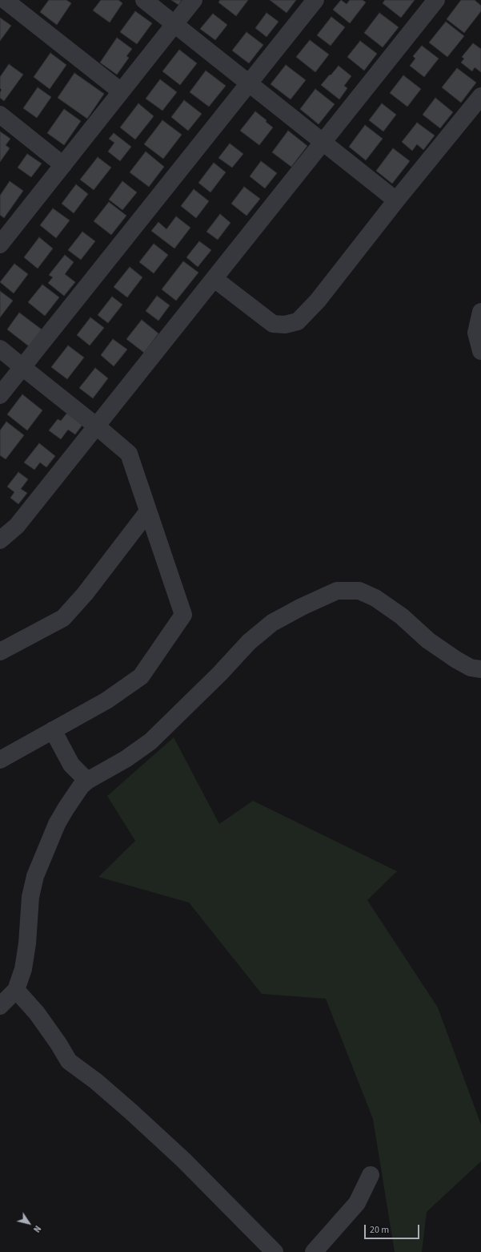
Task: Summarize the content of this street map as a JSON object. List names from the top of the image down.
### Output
{
  "scale_bar": "20 m",
  "north": "bottom right"
}
